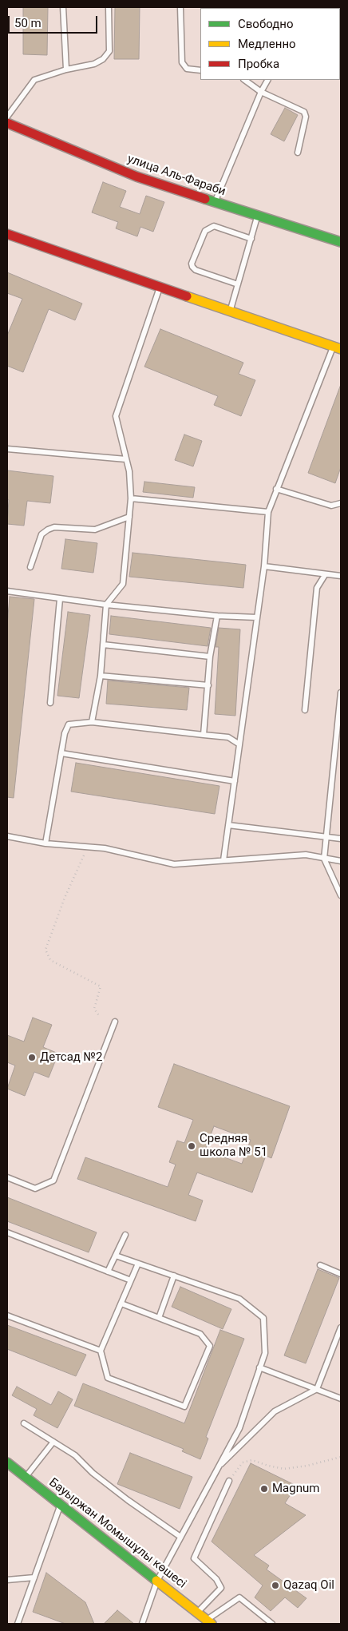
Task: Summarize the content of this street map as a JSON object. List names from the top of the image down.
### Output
{
  "streets": {
    "main road": ["улица Аль-Фараби", "Бауыржан Момышұлы көшесі"]
  },
  "places": [
    "Детсад №2",
    "Средняя школа № 51",
    "Magnum",
    "Qazaq Oil"
  ],
  "legend": ["Свободно", "Медленно", "Пробка"],
  "scale_bar": "50 m"
}
